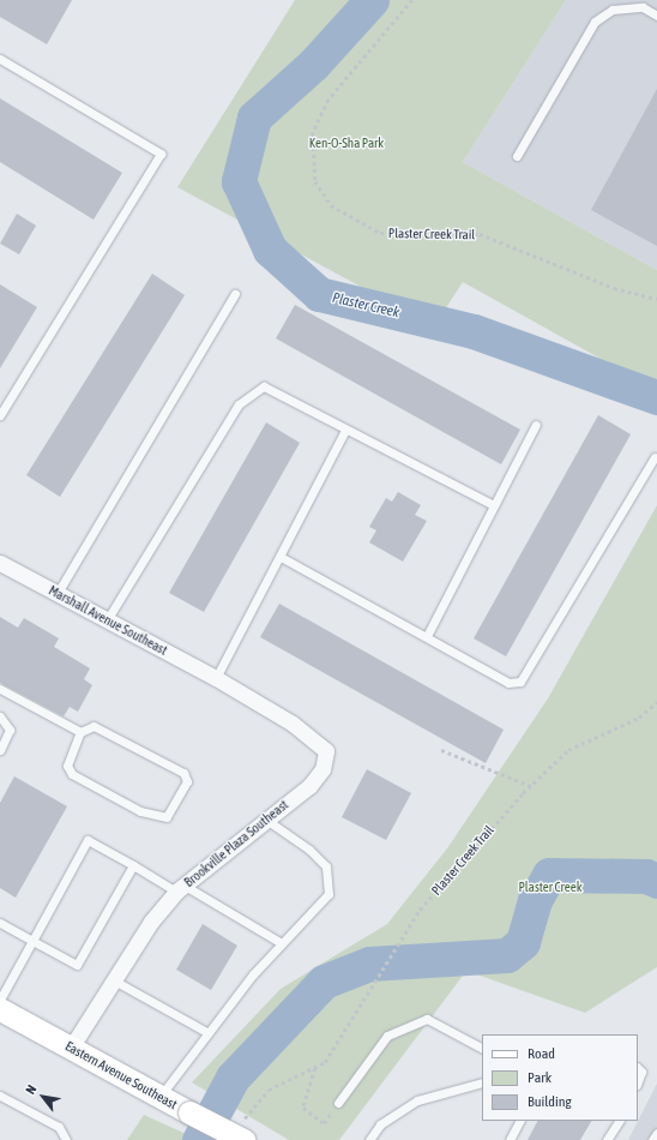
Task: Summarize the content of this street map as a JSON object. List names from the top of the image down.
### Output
{
  "streets": {
    "main road": ["Eastern Avenue Southeast"],
    "street": ["Marshall Avenue Southeast", "Brookville Plaza Southeast"],
    "path": ["Plaster Creek Trail"]
  },
  "crossings": [
    ["Plaster Creek Trail", "Eastern Avenue Southeast"],
    ["Marshall Avenue Southeast", "Brookville Plaza Southeast"],
    ["Brookville Plaza Southeast", "Eastern Avenue Southeast"]
  ],
  "water": ["Plaster Creek"],
  "parks": ["Ken-O-Sha Park", "Plaster Creek"],
  "legend": ["Road", "Park", "Building"],
  "north": "top left"
}
